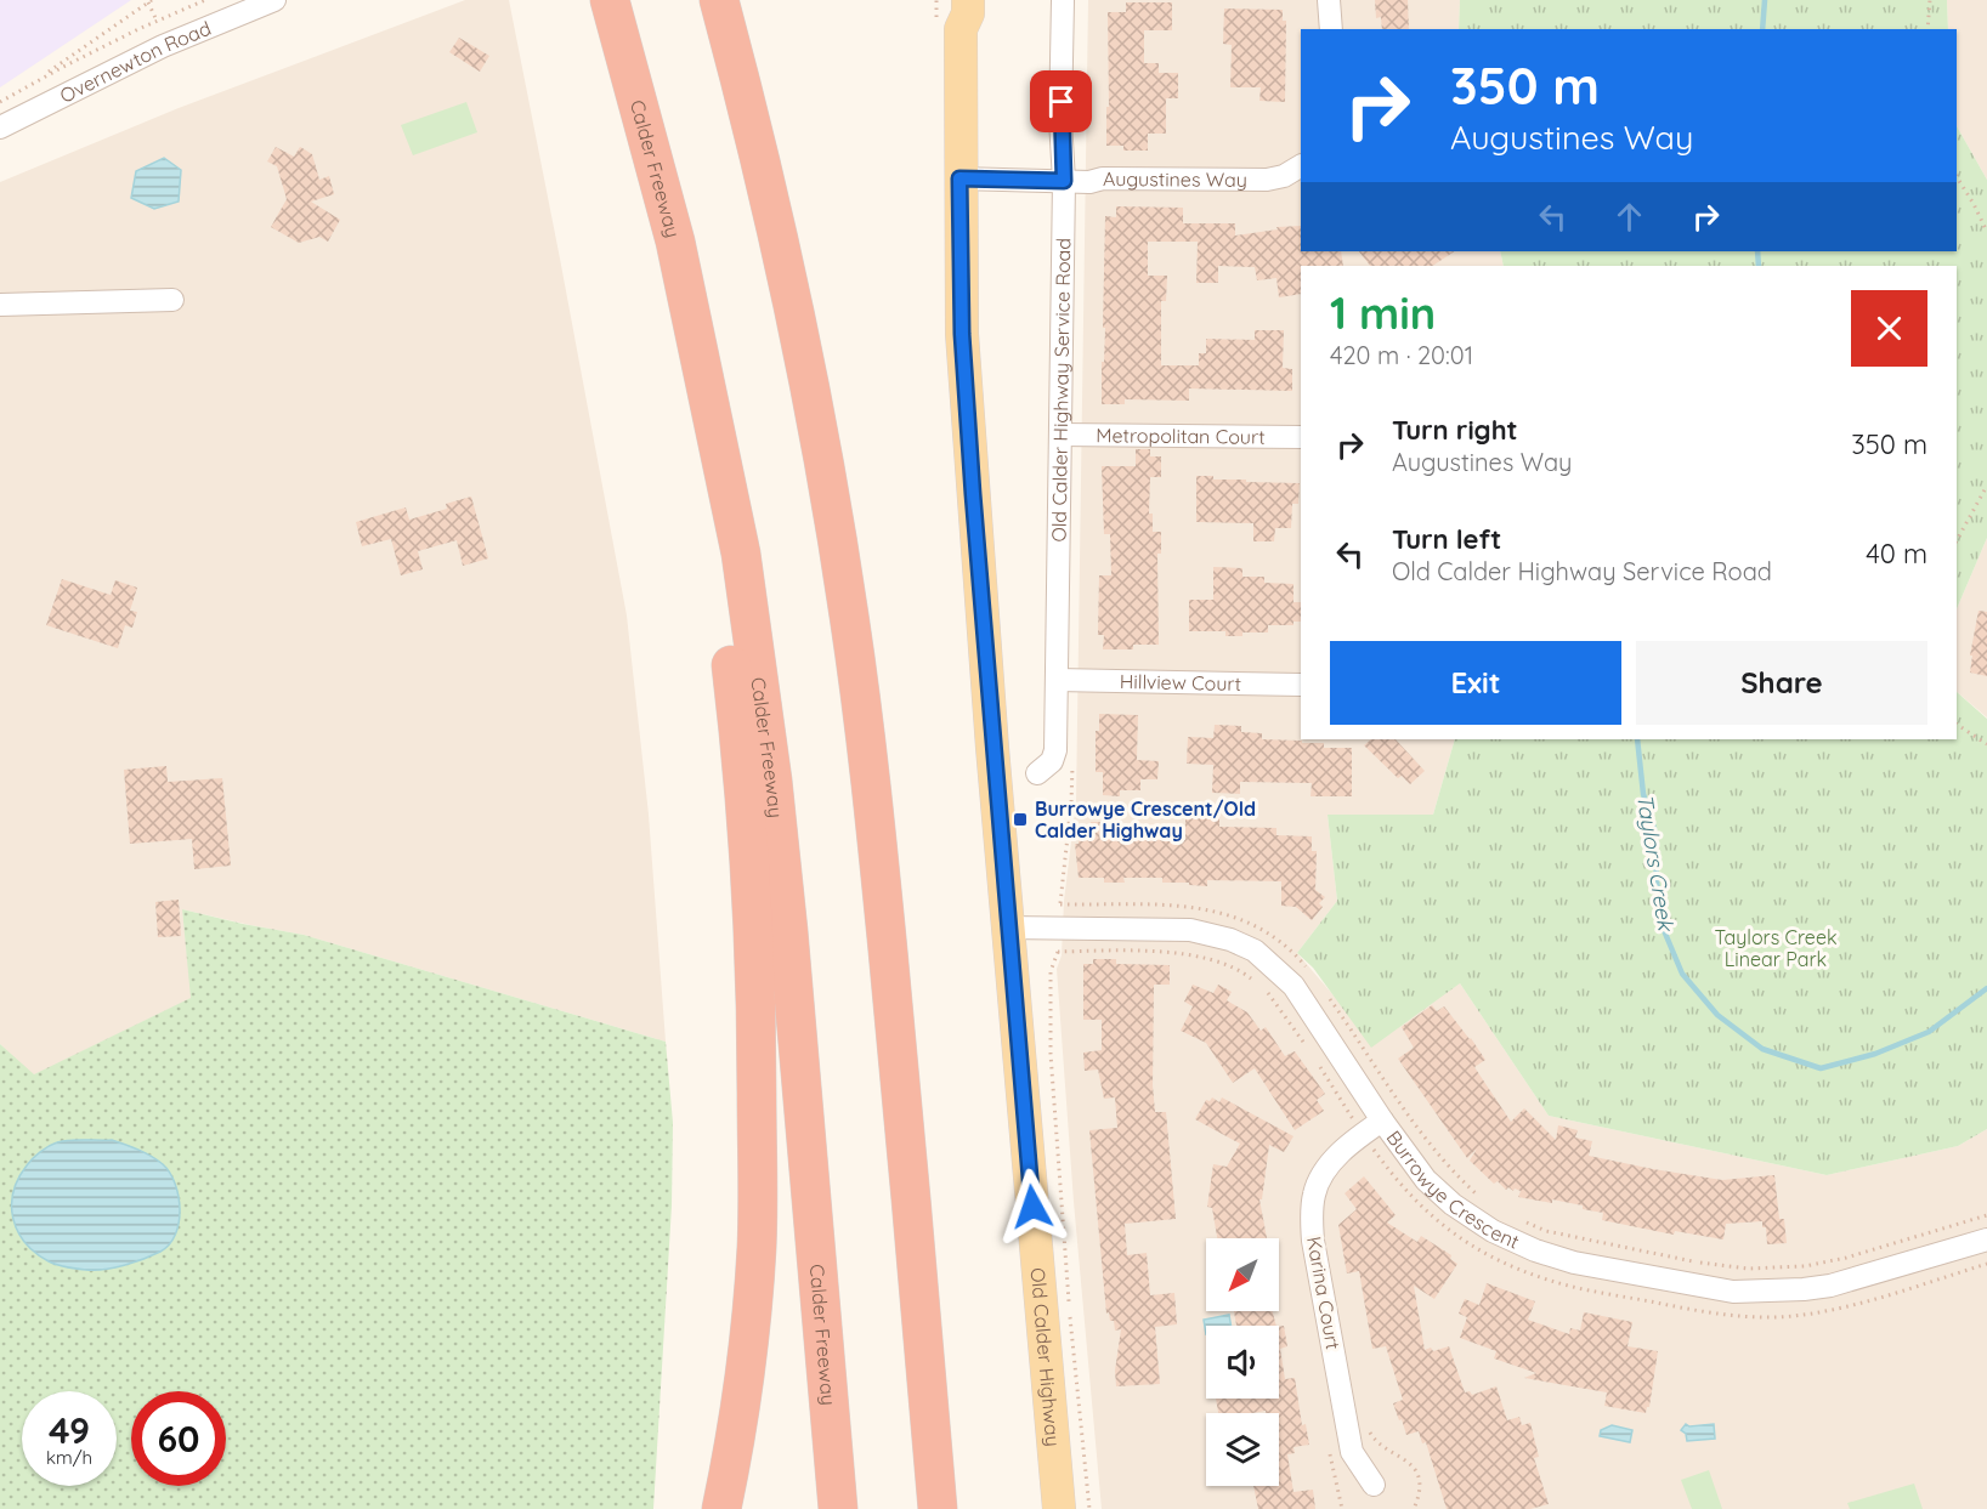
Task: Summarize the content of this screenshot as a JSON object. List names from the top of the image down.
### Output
{
  "streets": {
    "highway": ["Calder Freeway"],
    "main road": ["Old Calder Highway"],
    "street": [
      "Overnewton Road",
      "Augustines Way",
      "Old Calder Highway Service Road",
      "Metropolitan Court",
      "Hillview Court",
      "Burrowye Crescent",
      "Karina Court"
    ]
  },
  "crossings": [
    ["Augustines Way", "Old Calder Highway Service Road"],
    ["Augustines Way", "Old Calder Highway"],
    ["Old Calder Highway Service Road", "Metropolitan Court"],
    ["Old Calder Highway Service Road", "Hillview Court"],
    ["Burrowye Crescent", "Karina Court"],
    ["Burrowye Crescent", "Old Calder Highway"]
  ],
  "water": ["Taylors Creek"],
  "parks": ["Taylors Creek Linear Park"],
  "places": {
    "transit": ["Burrowye Crescent/Old Calder Highway"]
  },
  "north": "bottom left",
  "page": {
    "turn": ["350 m", "Augustines Way"],
    "heading": ["1 min", "420 m · 20:01"],
    "list": [
      {
        "name": "Turn right",
        "note": "Augustines Way",
        "value": "350 m"
      },
      {
        "name": "Turn left",
        "note": "Old Calder Highway Service Road",
        "value": "40 m"
      }
    ],
    "buttons": ["Exit", "Share"],
    "speed": "49 km/h",
    "limit": "60"
  }
}
